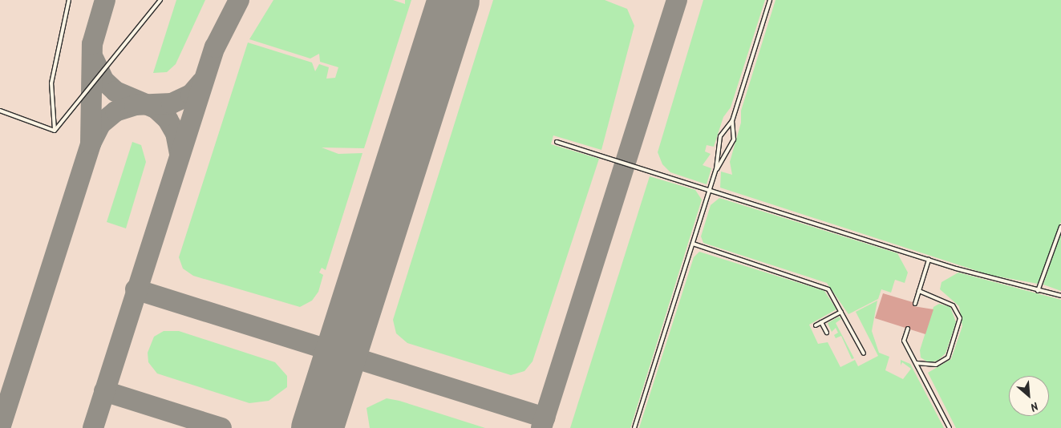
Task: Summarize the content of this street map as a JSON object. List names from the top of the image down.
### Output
{
  "north": "bottom right"
}
